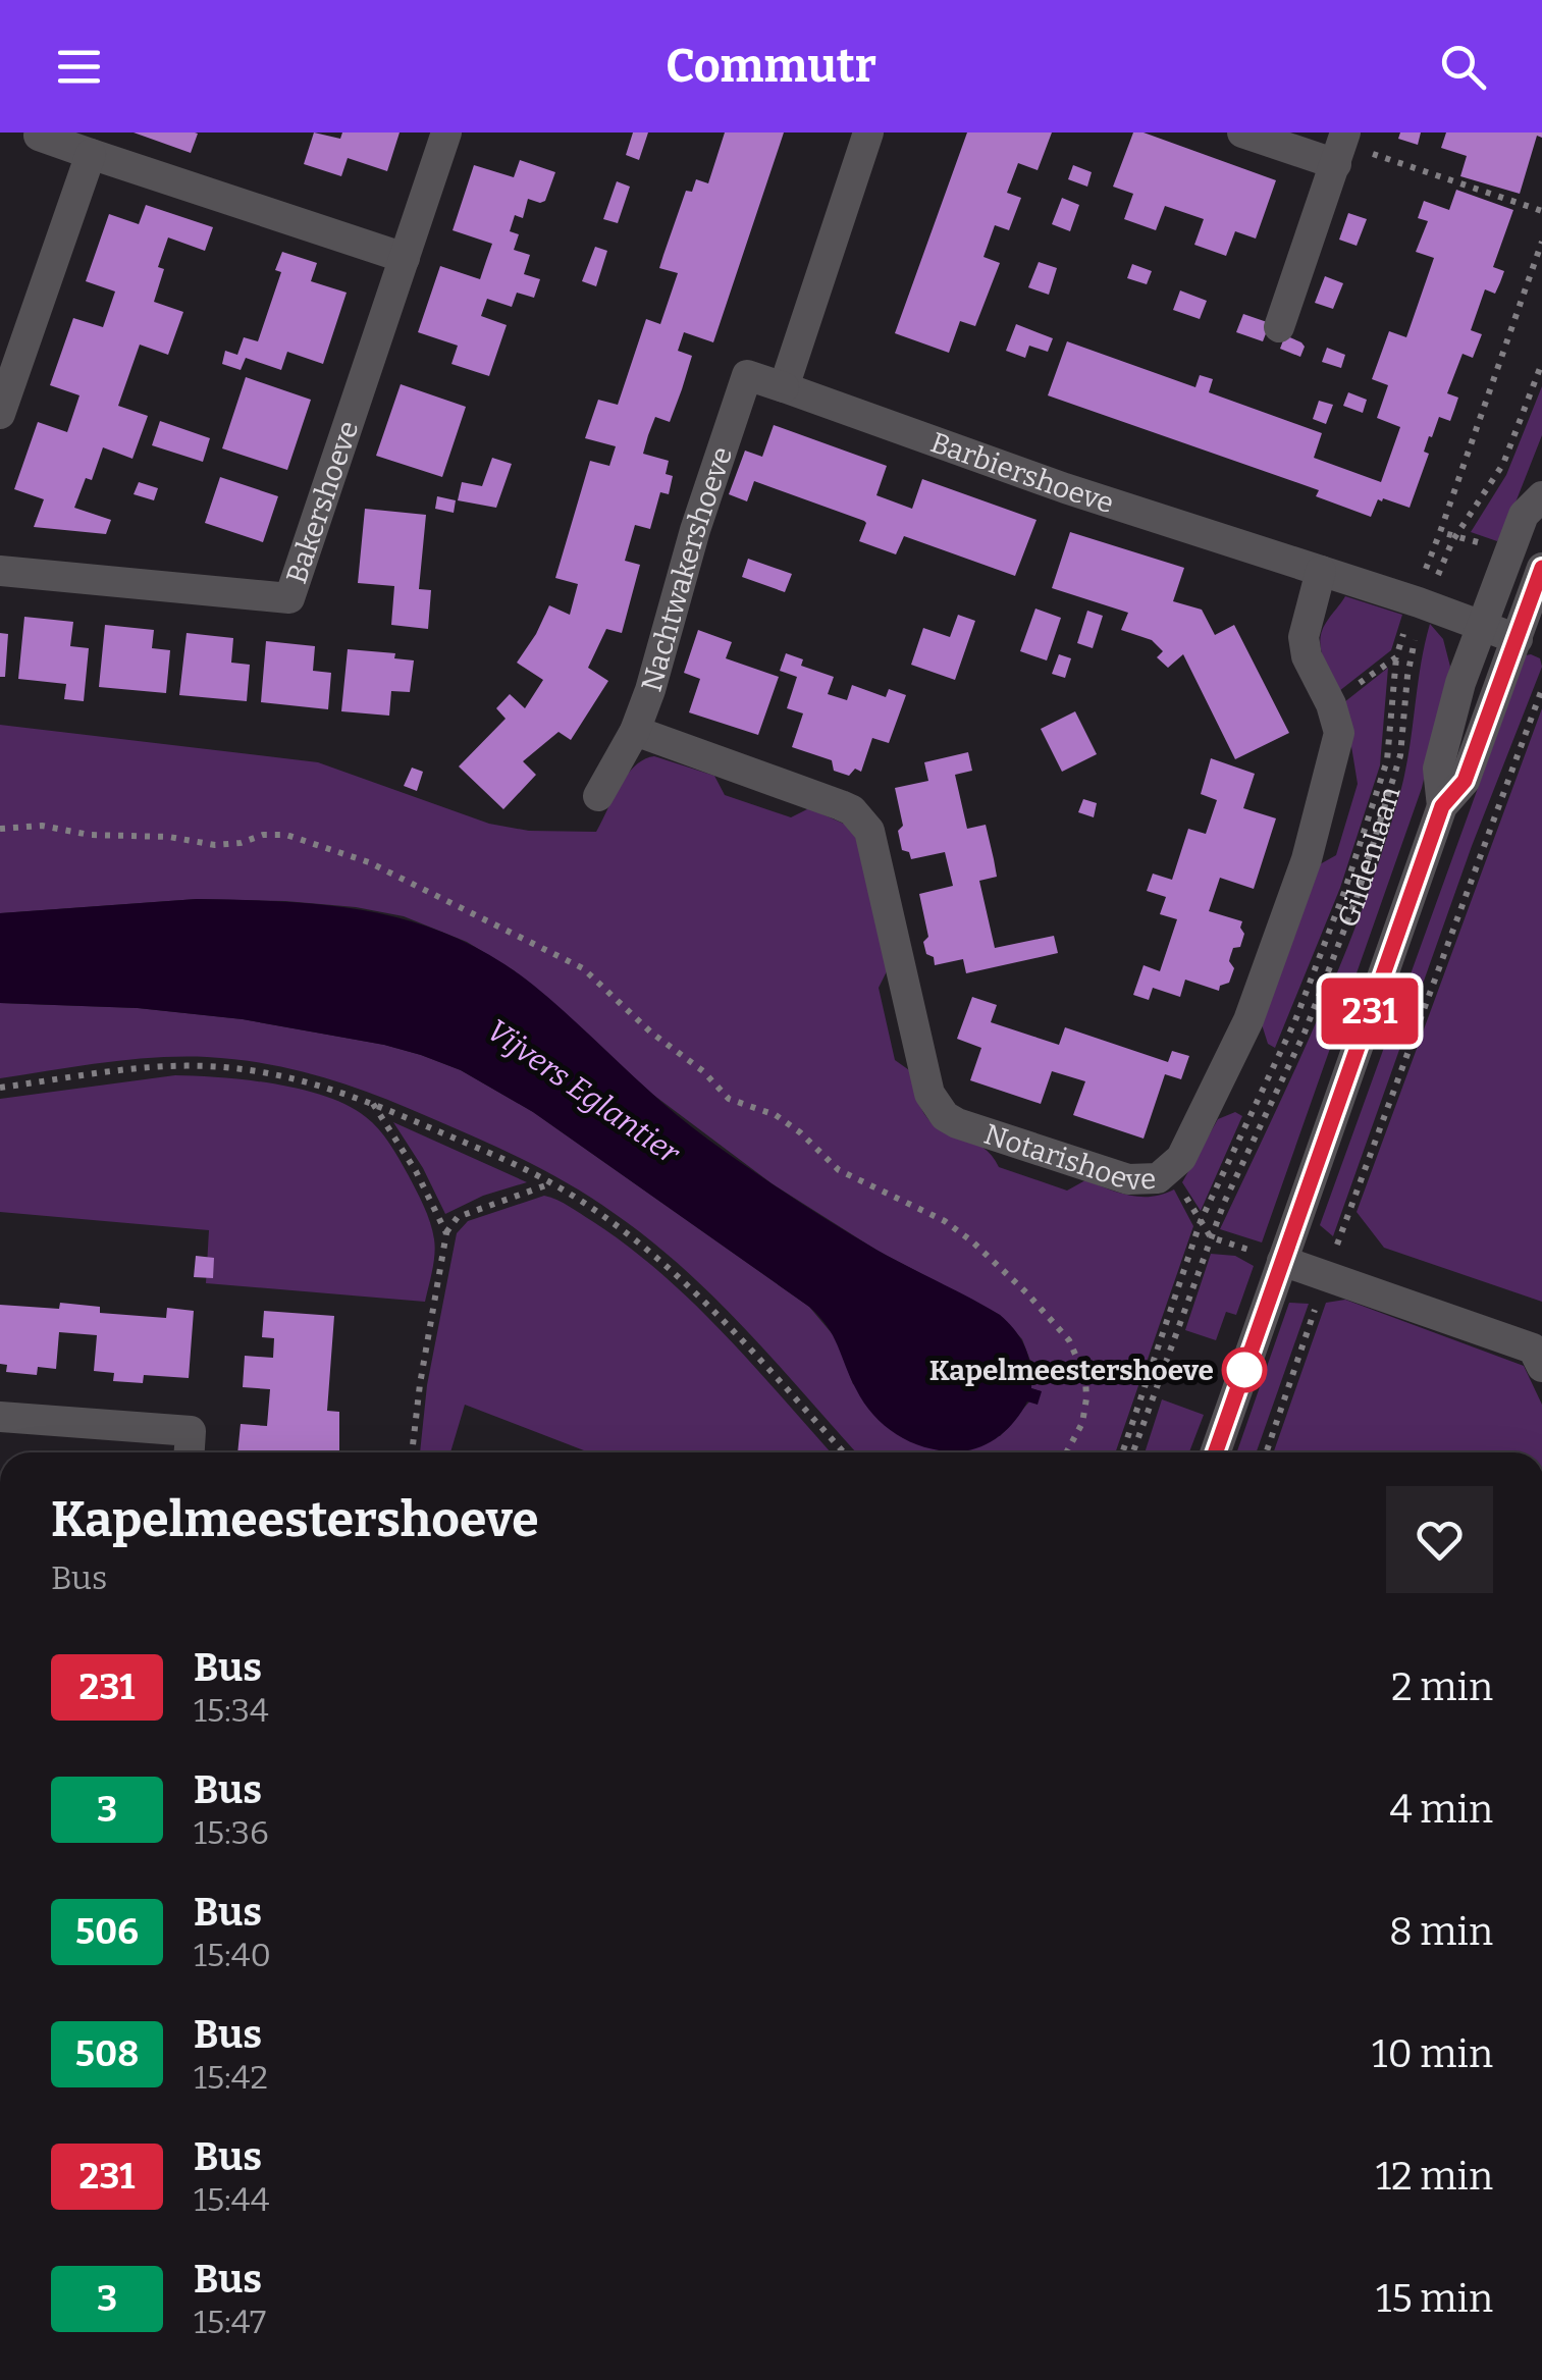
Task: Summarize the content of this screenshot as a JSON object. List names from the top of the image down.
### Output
{
  "streets": {
    "street": [
      "Barbiershoeve",
      "Bakershoeve",
      "Nachtwakershoeve",
      "Gildenlaan",
      "Notarishoeve"
    ]
  },
  "crossings": [
    ["Barbiershoeve", "Nachtwakershoeve"],
    ["Barbiershoeve", "Gildenlaan"],
    ["Barbiershoeve", "Notarishoeve"],
    ["Nachtwakershoeve", "Notarishoeve"]
  ],
  "water": ["Vijvers Eglantier"],
  "places": ["Kapelmeestershoeve"],
  "lines": ["bus line 231"],
  "page": {
    "header": "Commutr",
    "on_map": "231",
    "heading": ["Kapelmeestershoeve", "Bus"],
    "list": [
      {
        "mark": "231",
        "name": "Bus",
        "note": "15:34",
        "value": "2 min"
      },
      {
        "mark": "3",
        "name": "Bus",
        "note": "15:36",
        "value": "4 min"
      },
      {
        "mark": "506",
        "name": "Bus",
        "note": "15:40",
        "value": "8 min"
      },
      {
        "mark": "508",
        "name": "Bus",
        "note": "15:42",
        "value": "10 min"
      },
      {
        "mark": "231",
        "name": "Bus",
        "note": "15:44",
        "value": "12 min"
      },
      {
        "mark": "3",
        "name": "Bus",
        "note": "15:47",
        "value": "15 min"
      }
    ]
  }
}
